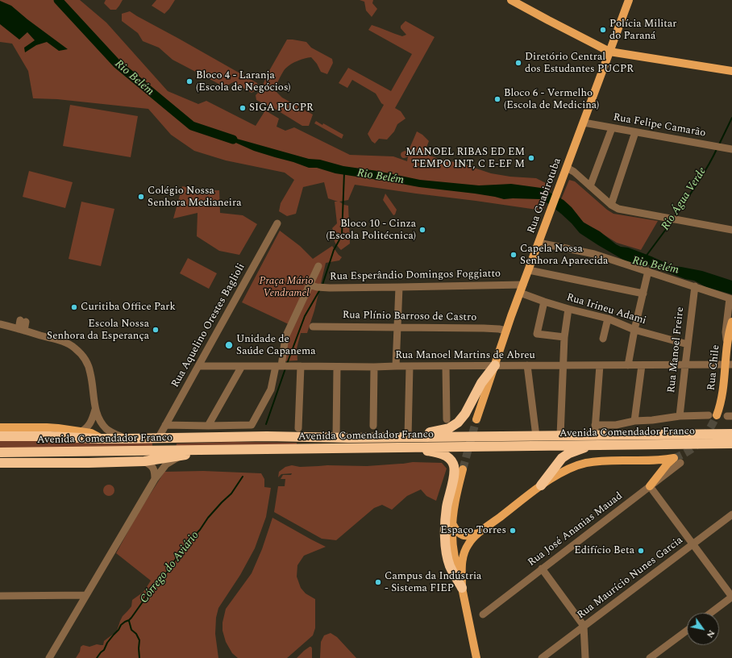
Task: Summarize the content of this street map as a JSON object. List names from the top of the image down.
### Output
{
  "streets": {
    "highway": ["Avenida Comendador Franco"],
    "main road": ["Rua Guabirotuba", "Rua Chile"],
    "street": [
      "Rua Felipe Camarão",
      "Rua Esperândio Domingos Foggiatto",
      "Rua Irineu Adami",
      "Rua Plínio Barroso de Castro",
      "Rua Aquelino Orestes Baglioli",
      "Rua Manoel Freire",
      "Rua Manoel Martins de Abreu",
      "Rua José Ananias Mauad",
      "Rua Maurício Nunes Garcia"
    ]
  },
  "crossings": [
    ["Rua Felipe Camarão", "Rua Guabirotuba"],
    ["Rua Guabirotuba", "Rua Esperândio Domingos Foggiatto"],
    ["Rua Guabirotuba", "Rua Irineu Adami"],
    ["Rua Guabirotuba", "Rua Plínio Barroso de Castro"],
    ["Rua Guabirotuba", "Rua Manoel Martins de Abreu"],
    ["Rua Irineu Adami", "Rua Manoel Freire"],
    ["Rua Aquelino Orestes Baglioli", "Rua Manoel Martins de Abreu"],
    ["Rua Aquelino Orestes Baglioli", "Avenida Comendador Franco"],
    ["Rua Manoel Freire", "Rua Manoel Martins de Abreu"],
    ["Rua Manoel Freire", "Avenida Comendador Franco"],
    ["Rua Manoel Martins de Abreu", "Rua Chile"]
  ],
  "water": ["Rio Belém", "Rio Água Verde", "Córrego do Aviário"],
  "parks": ["Praça Mário Vendramel"],
  "places": [
    "Polícia Militar do Paraná",
    "Diretório Central dos Estudantes PUCPR",
    "Bloco 4 - Laranja (Escola de Negócios)",
    "Bloco 6 - Vermelho (Escola de Medicina)",
    "SIGA PUCPR",
    "MANOEL RIBAS ED EM TEMPO INT, C E-EF M",
    "Colégio Nossa Senhora Medianeira",
    "Bloco 10 - Cinza (Escola Politécnica)",
    "Capela Nossa Senhora Aparecida",
    "Curitiba Office Park",
    "Escola Nossa Senhora da Esperança",
    "Unidade de Saúde Capanema",
    "Espaço Torres",
    "Edifício Beta",
    "Campus da Indústria - Sistema FIEP"
  ],
  "north": "bottom right"
}
